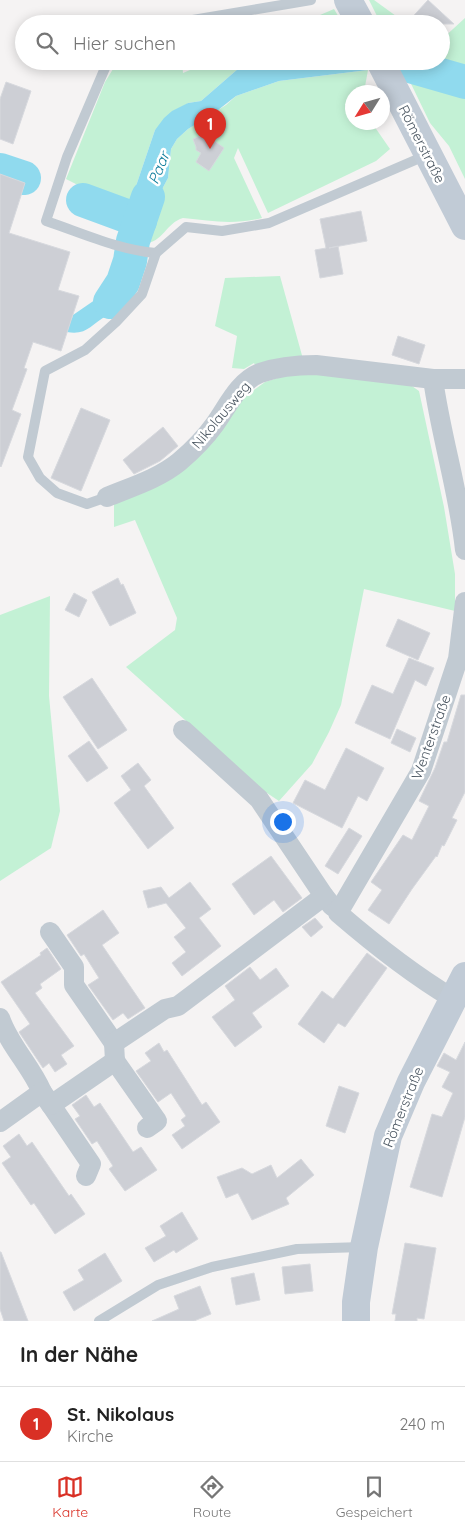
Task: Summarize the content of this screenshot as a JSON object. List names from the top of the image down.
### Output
{
  "streets": {
    "main road": ["Römerstraße"],
    "street": ["Nikolausweg", "Wenterstraße"]
  },
  "water": ["Paar"],
  "north": "bottom left",
  "page": {
    "search": "Hier suchen",
    "pins": "1",
    "heading": "In der Nähe",
    "list": [
      {
        "mark": "1",
        "name": "St. Nikolaus",
        "note": "Kirche",
        "value": "240 m"
      }
    ],
    "nav": ["Karte", "Route", "Gespeichert"]
  }
}
